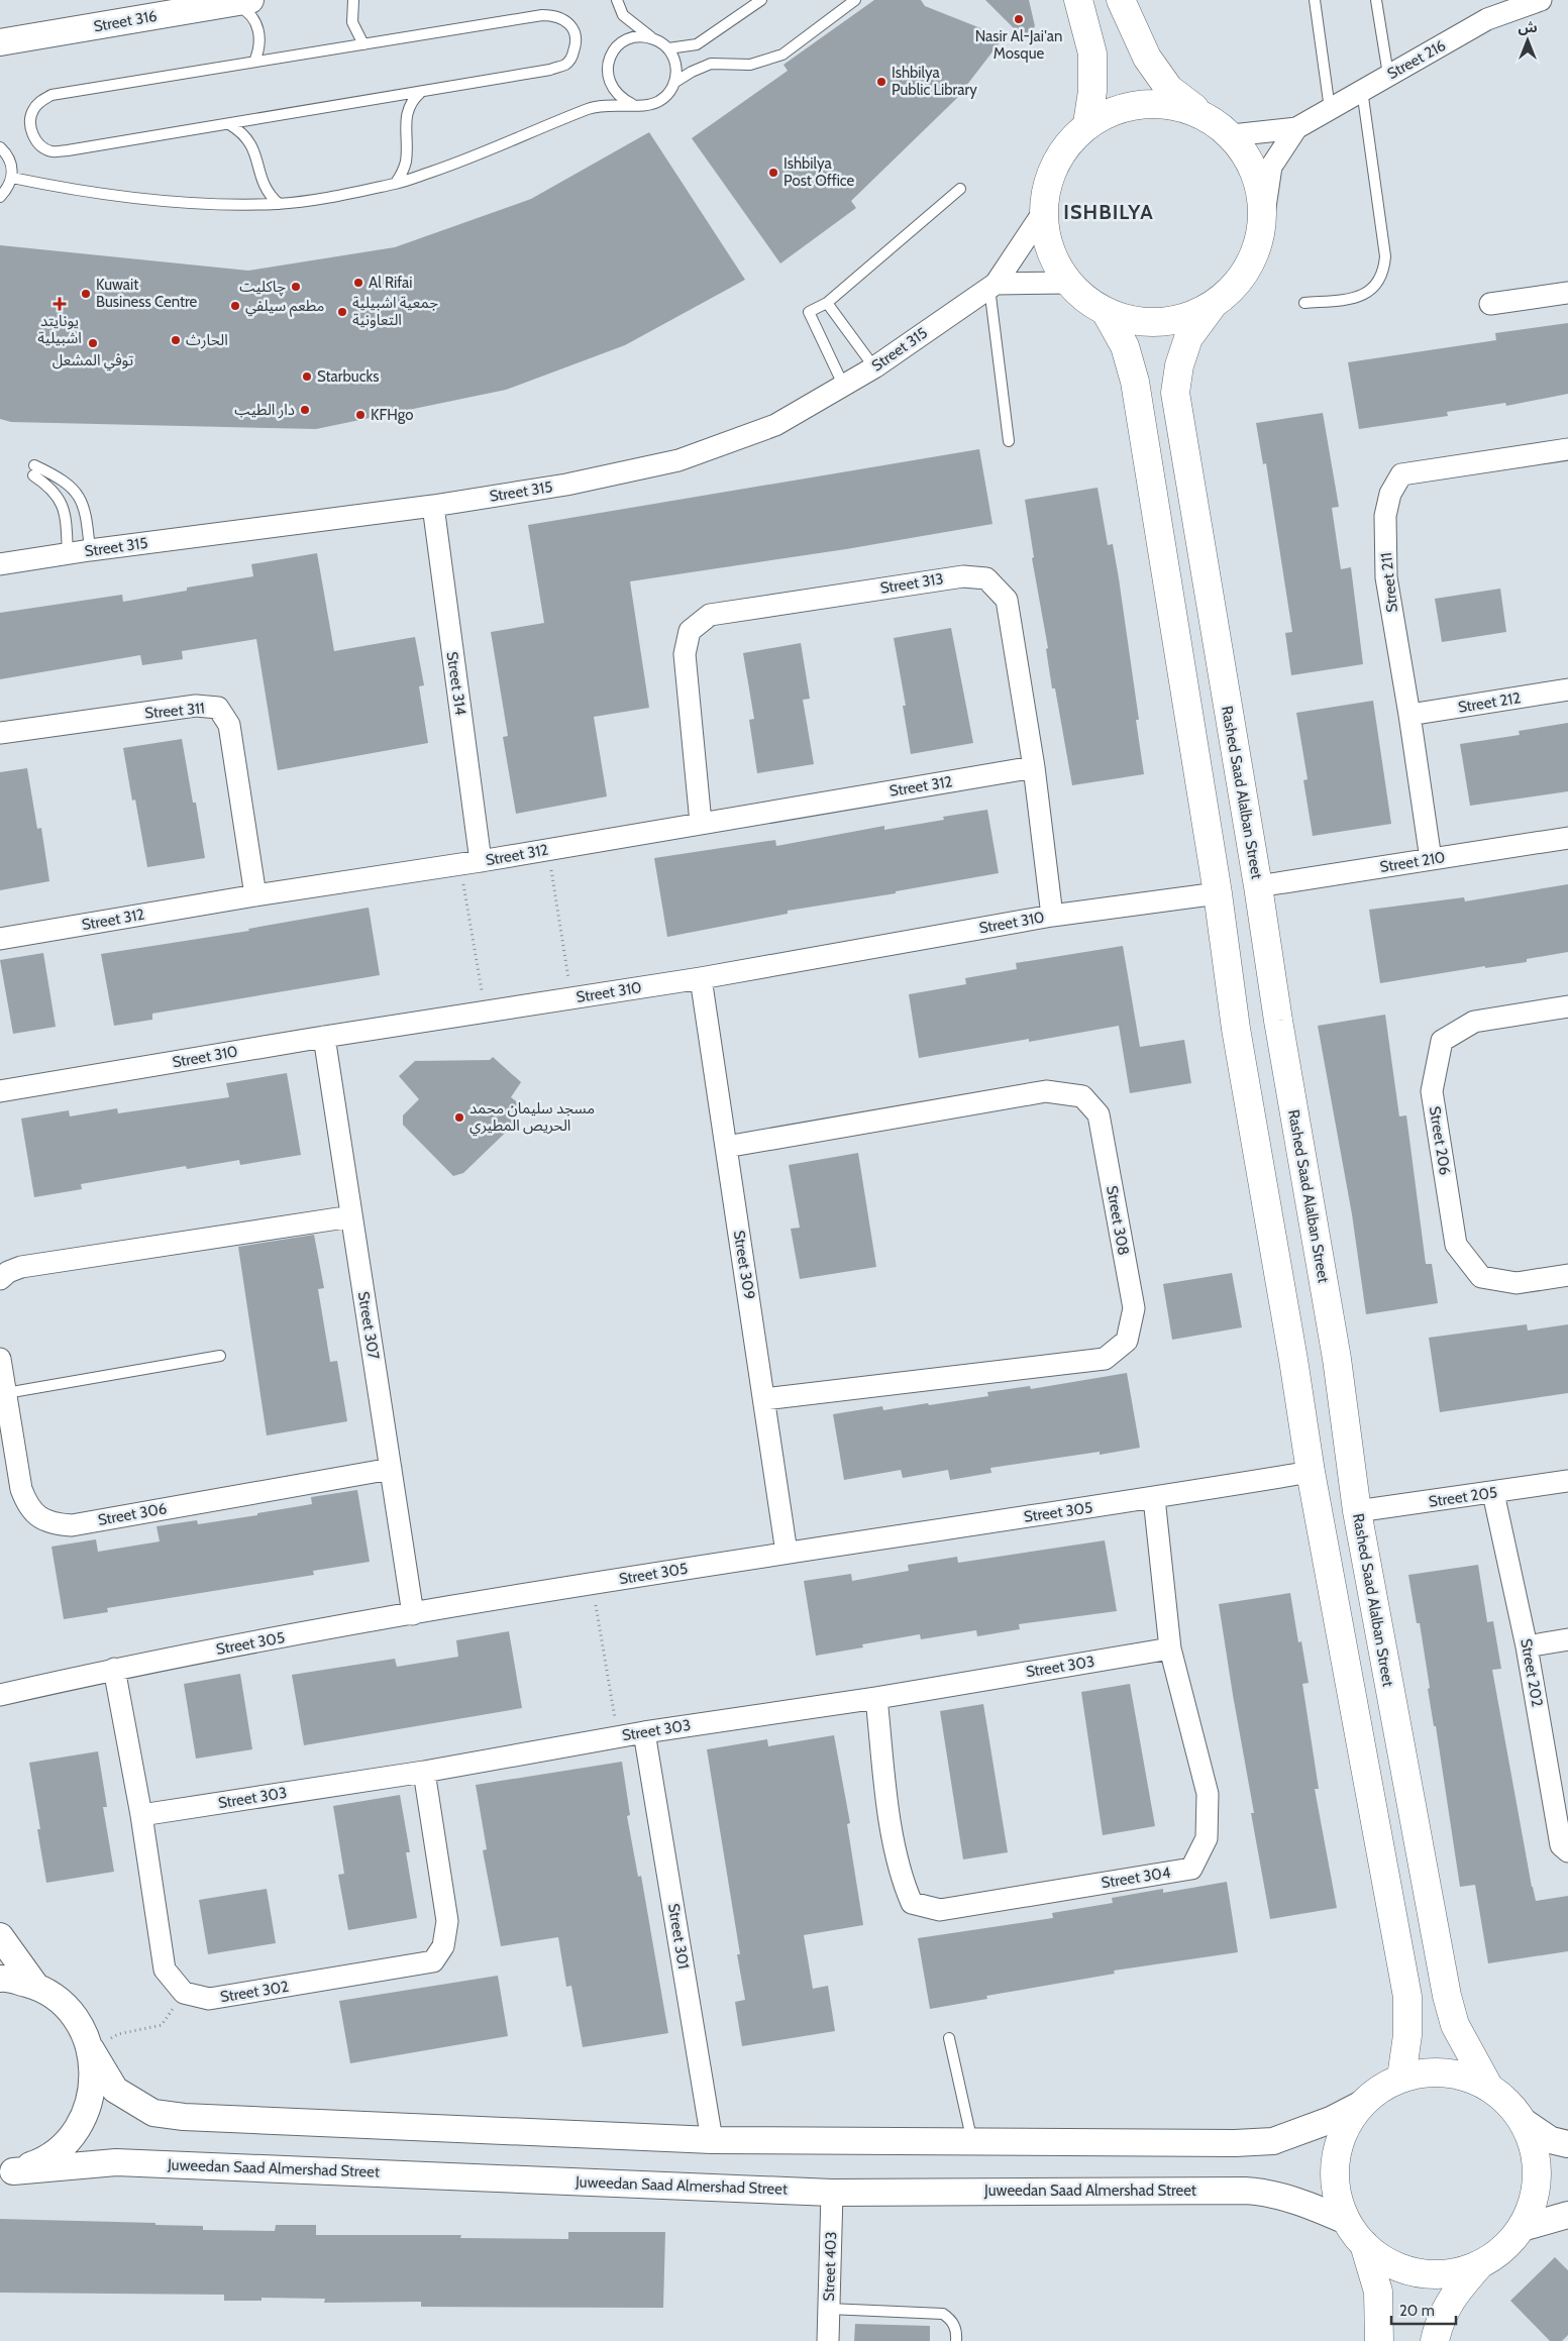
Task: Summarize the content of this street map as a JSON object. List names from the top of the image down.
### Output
{
  "streets": {
    "main road": ["Rashed Saad Alalban Street"],
    "street": [
      "Street 316",
      "Street 216",
      "Street 315",
      "Street 211",
      "Street 313",
      "Street 314",
      "Street 212",
      "Street 311",
      "Street 312",
      "Street 210",
      "Street 310",
      "Street 206",
      "Street 308",
      "Street 309",
      "Street 307",
      "Street 205",
      "Street 305",
      "Street 306",
      "Street 303",
      "Street 202",
      "Street 304",
      "Street 301",
      "Street 302",
      "Juweedan Saad Almershad Street",
      "Street 403"
    ]
  },
  "crossings": [
    ["Street 315", "Street 314"],
    ["Street 211", "Street 212"],
    ["Street 211", "Street 210"],
    ["Street 313", "Street 312"],
    ["Street 313", "Street 310"],
    ["Street 314", "Street 312"],
    ["Street 311", "Street 312"],
    ["Rashed Saad Alalban Street", "Street 210"],
    ["Rashed Saad Alalban Street", "Street 205"],
    ["Street 310", "Street 309"],
    ["Street 310", "Street 307"],
    ["Street 308", "Street 309"],
    ["Street 309", "Street 305"],
    ["Street 307", "Street 305"],
    ["Street 307", "Street 306"],
    ["Street 205", "Street 202"],
    ["Street 305", "Street 304"],
    ["Street 303", "Street 304"],
    ["Street 303", "Street 301"],
    ["Street 303", "Street 302"],
    ["Juweedan Saad Almershad Street", "Street 403"]
  ],
  "districts": ["ISHBILYA"],
  "places": {
    "other": [
      "Nasir Al-Jai'an Mosque",
      "Ishbilya Public Library",
      "Ishbilya Post Office",
      "Al Rifai",
      "چاكليت",
      "Kuwait Business Centre",
      "مطعم سيلفي",
      "جمعية اشبيلية التعاونية",
      "الحارث",
      "توفي المشعل",
      "Starbucks",
      "دار الطيب",
      "KFHgo",
      "مسجد سليمان محمد الحريص المطيري"
    ],
    "health": ["يونايتد اشبيلية"]
  },
  "scale_bar": "20 m",
  "north": "top"
}
